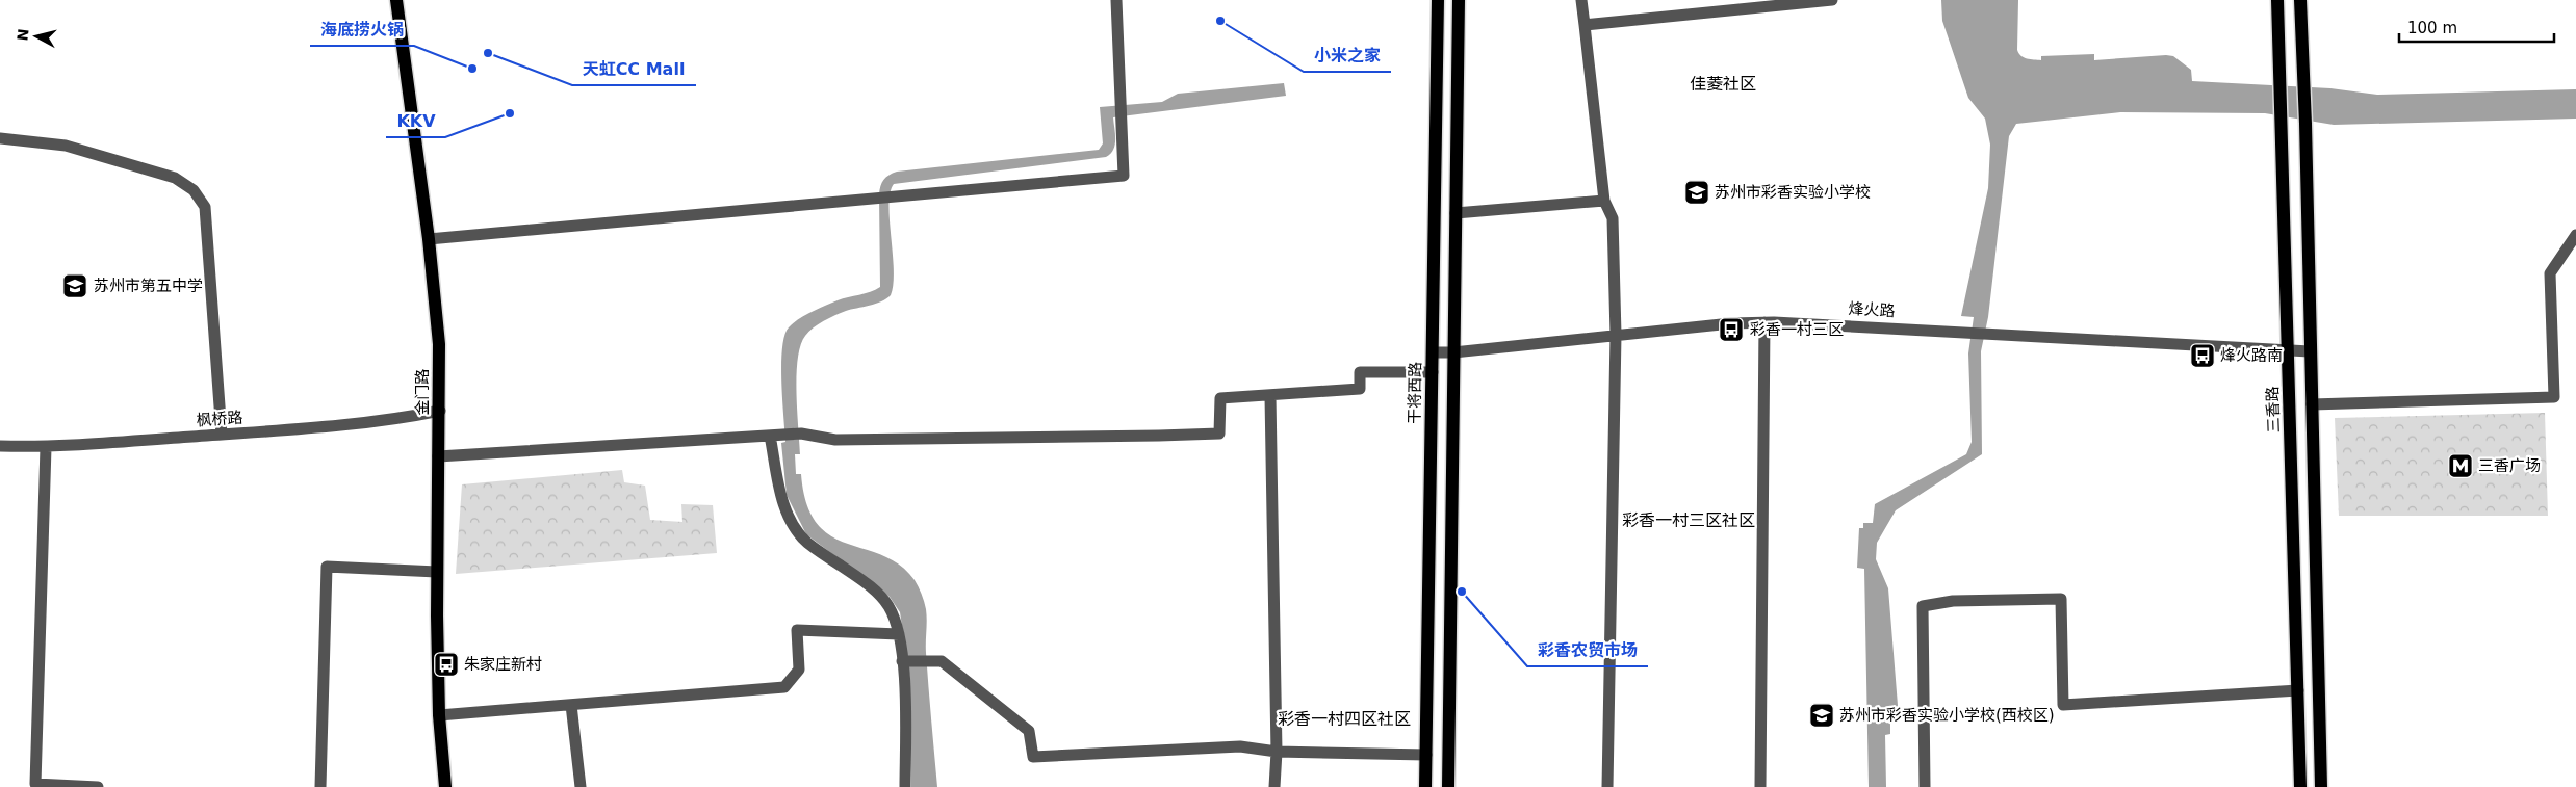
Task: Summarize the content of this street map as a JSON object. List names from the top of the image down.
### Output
{
  "streets": {
    "main road": ["金门路", "干将西路", "三香路"],
    "street": ["烽火路", "枫桥路"]
  },
  "crossings": [
    ["烽火路", "干将西路"],
    ["烽火路", "三香路"],
    ["金门路", "枫桥路"]
  ],
  "districts": ["佳菱社区", "彩香一村三区社区", "彩香一村四区社区"],
  "places": {
    "other": [
      "小米之家",
      "天虹CC Mall",
      "海底捞火锅",
      "KKV",
      "彩香农贸市场"
    ],
    "school or university": ["苏州市彩香实验小学校", "苏州市第五中学", "苏州市彩香实验小学校(西校区)"],
    "bus stop": ["彩香一村三区", "烽火路南", "朱家庄新村"],
    "metro station": ["三香广场"]
  },
  "scale_bar": "100 m",
  "north": "left"
}
